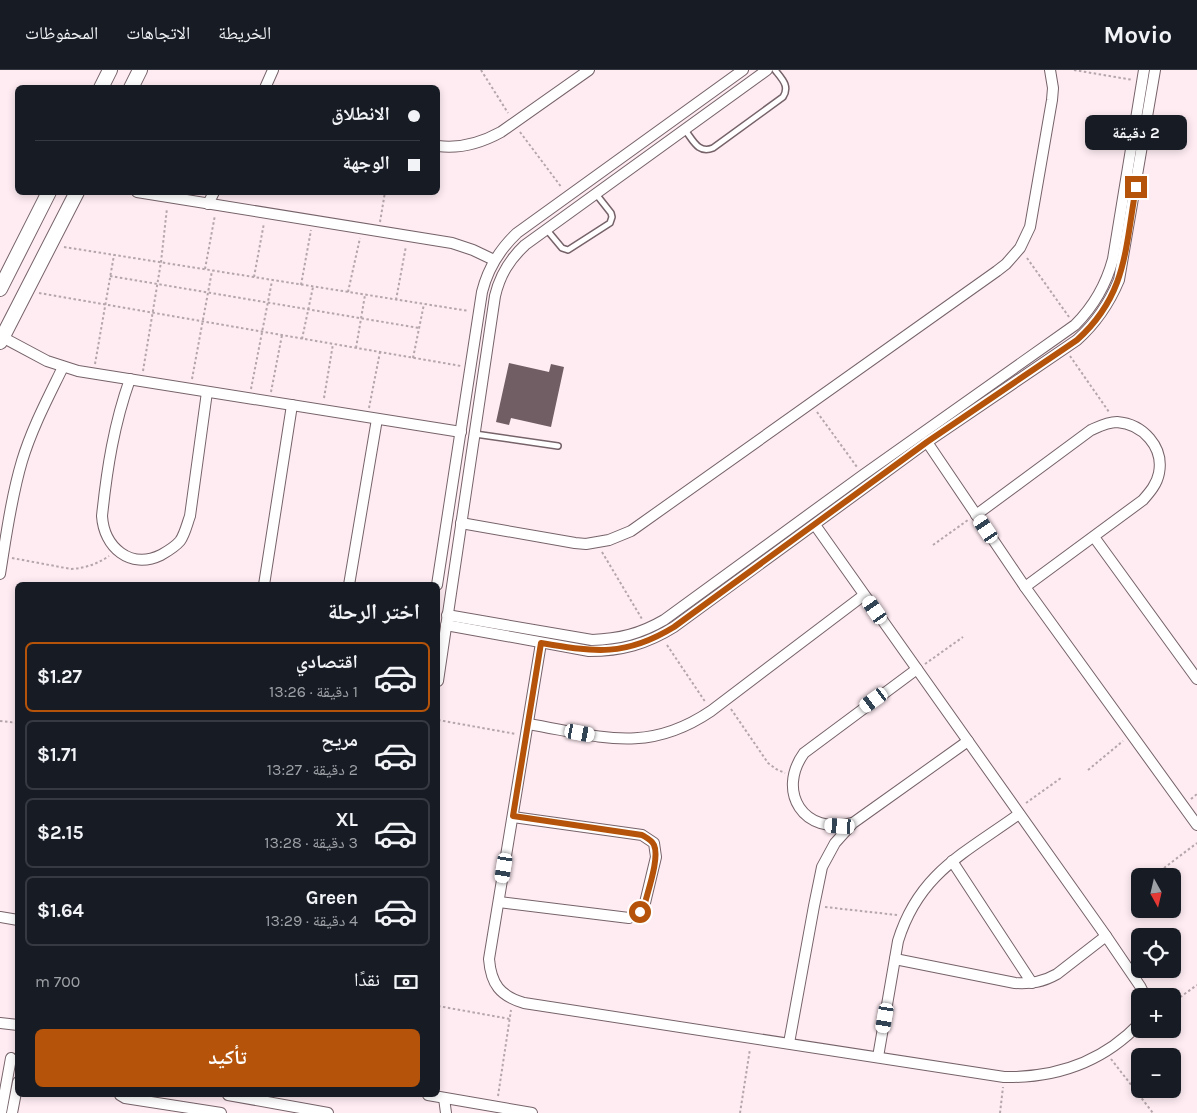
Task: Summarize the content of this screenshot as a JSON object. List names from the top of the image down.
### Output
{
  "north": "bottom",
  "page": {
    "header": "Movio",
    "nav": ["الخريطة", "الاتجاهات", "المحفوظات"],
    "banner": ["الانطلاق", "الوجهة"],
    "bubble": "2 دقيقة",
    "heading": "اختر الرحلة",
    "list": [
      {
        "name": "اقتصادي",
        "note": "1 دقيقة · 13:26",
        "value": "$1.27"
      },
      {
        "name": "مريح",
        "note": "2 دقيقة · 13:27",
        "value": "$1.71"
      },
      {
        "name": "XL",
        "note": "3 دقيقة · 13:28",
        "value": "$2.15"
      },
      {
        "name": "Green",
        "note": "4 دقيقة · 13:29",
        "value": "$1.64"
      }
    ],
    "map_buttons": ["+", "−"],
    "pay": ["نقدًا", "700 m"],
    "buttons": "تأكيد"
  }
}
